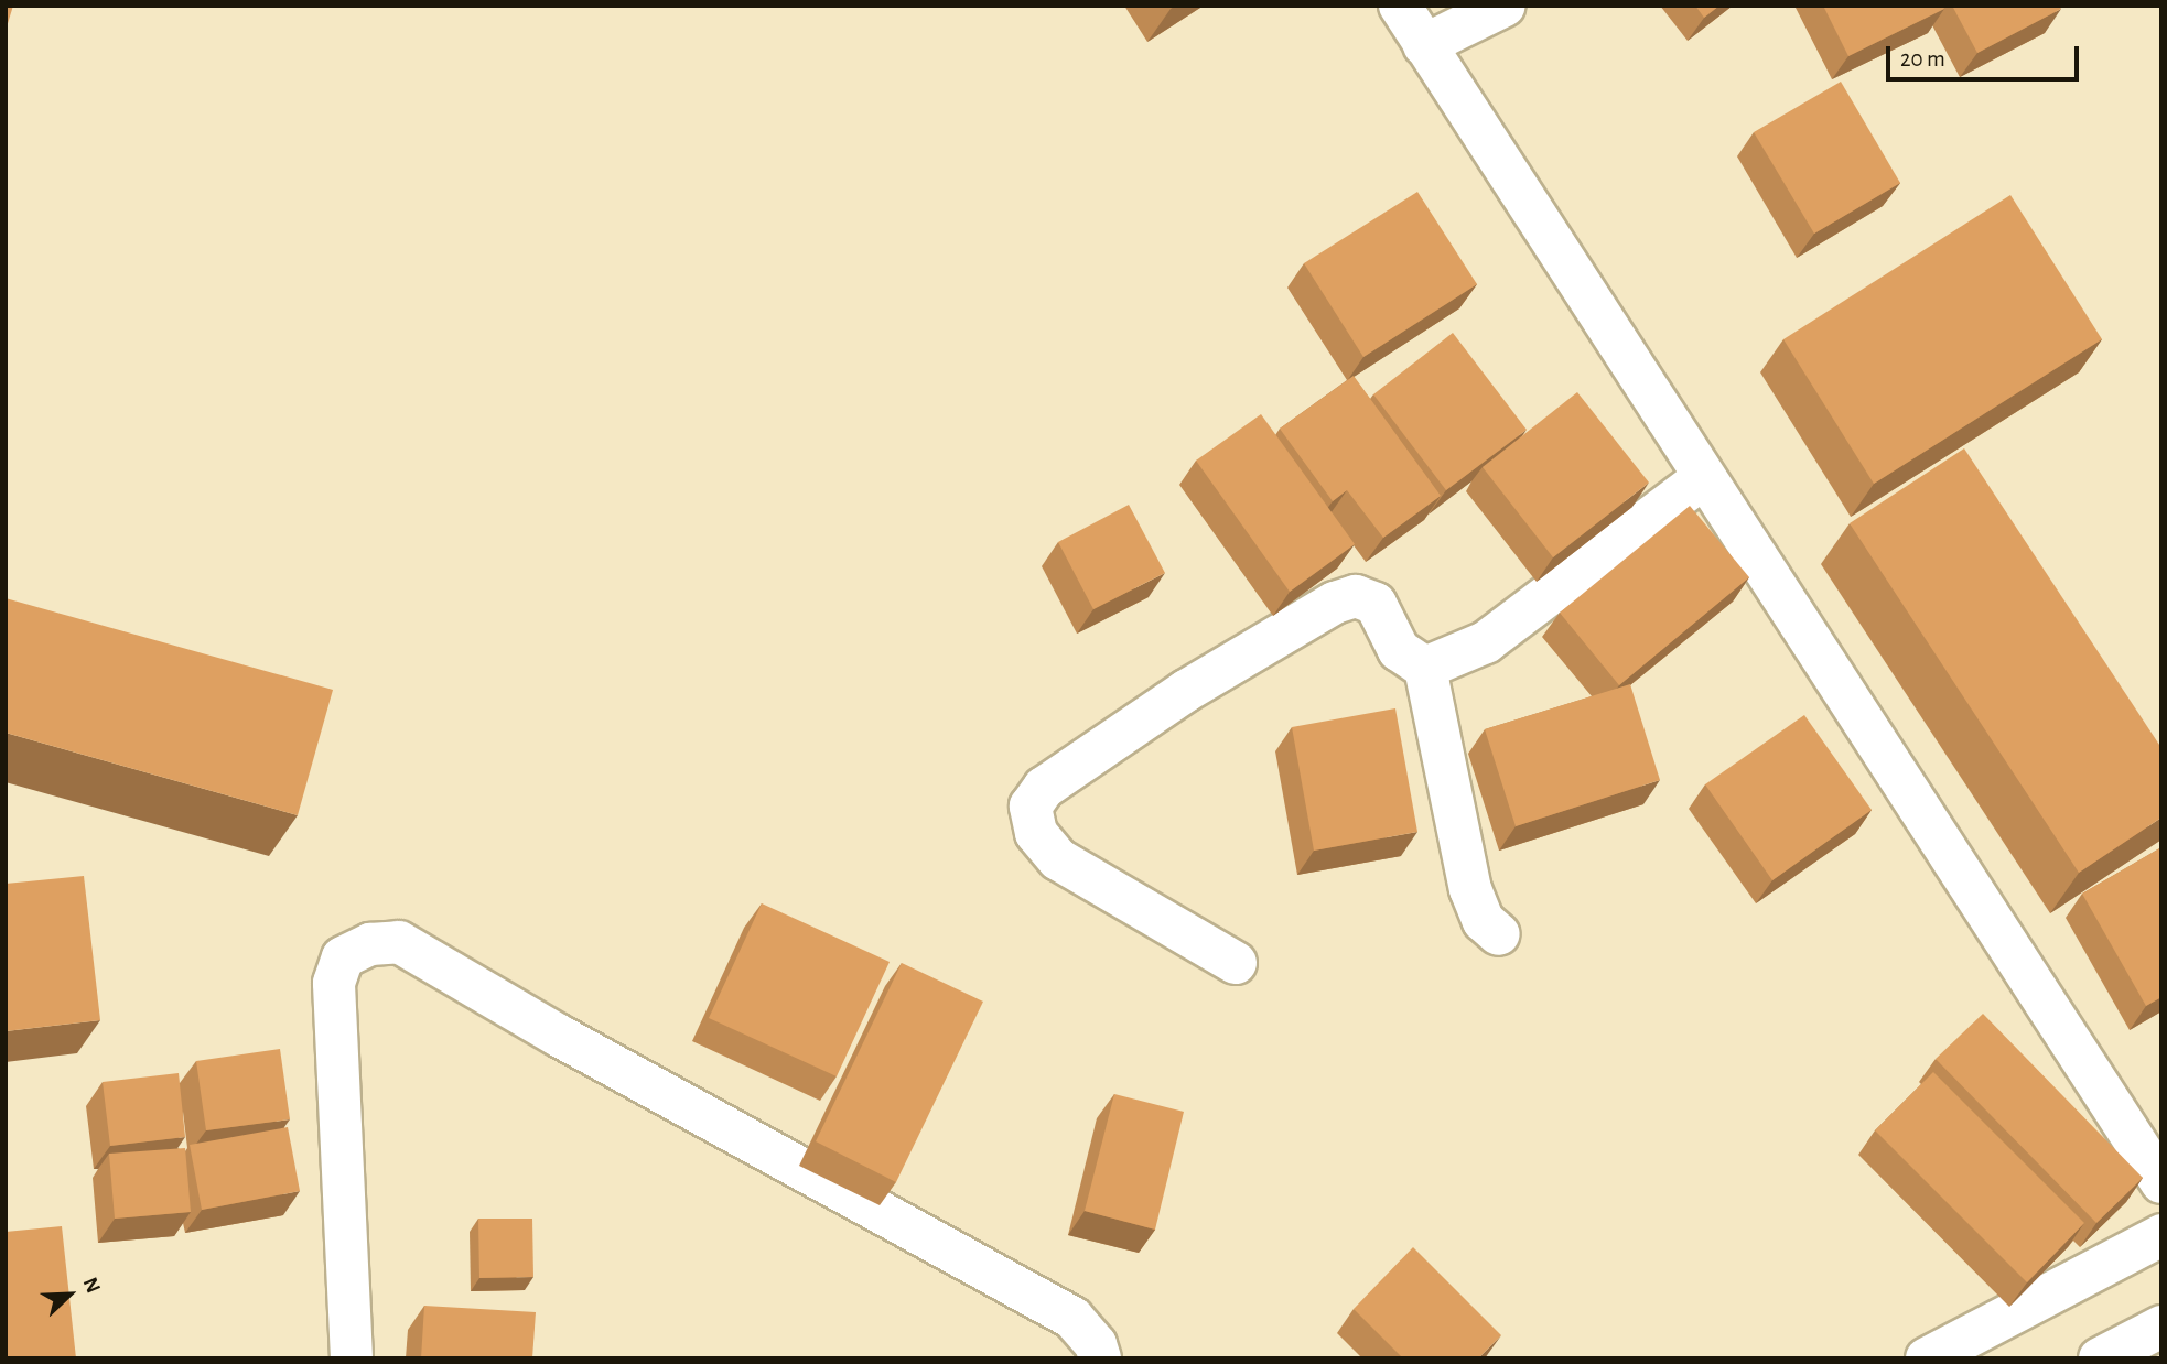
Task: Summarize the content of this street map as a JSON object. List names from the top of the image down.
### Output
{
  "scale_bar": "20 m",
  "north": "top right"
}
